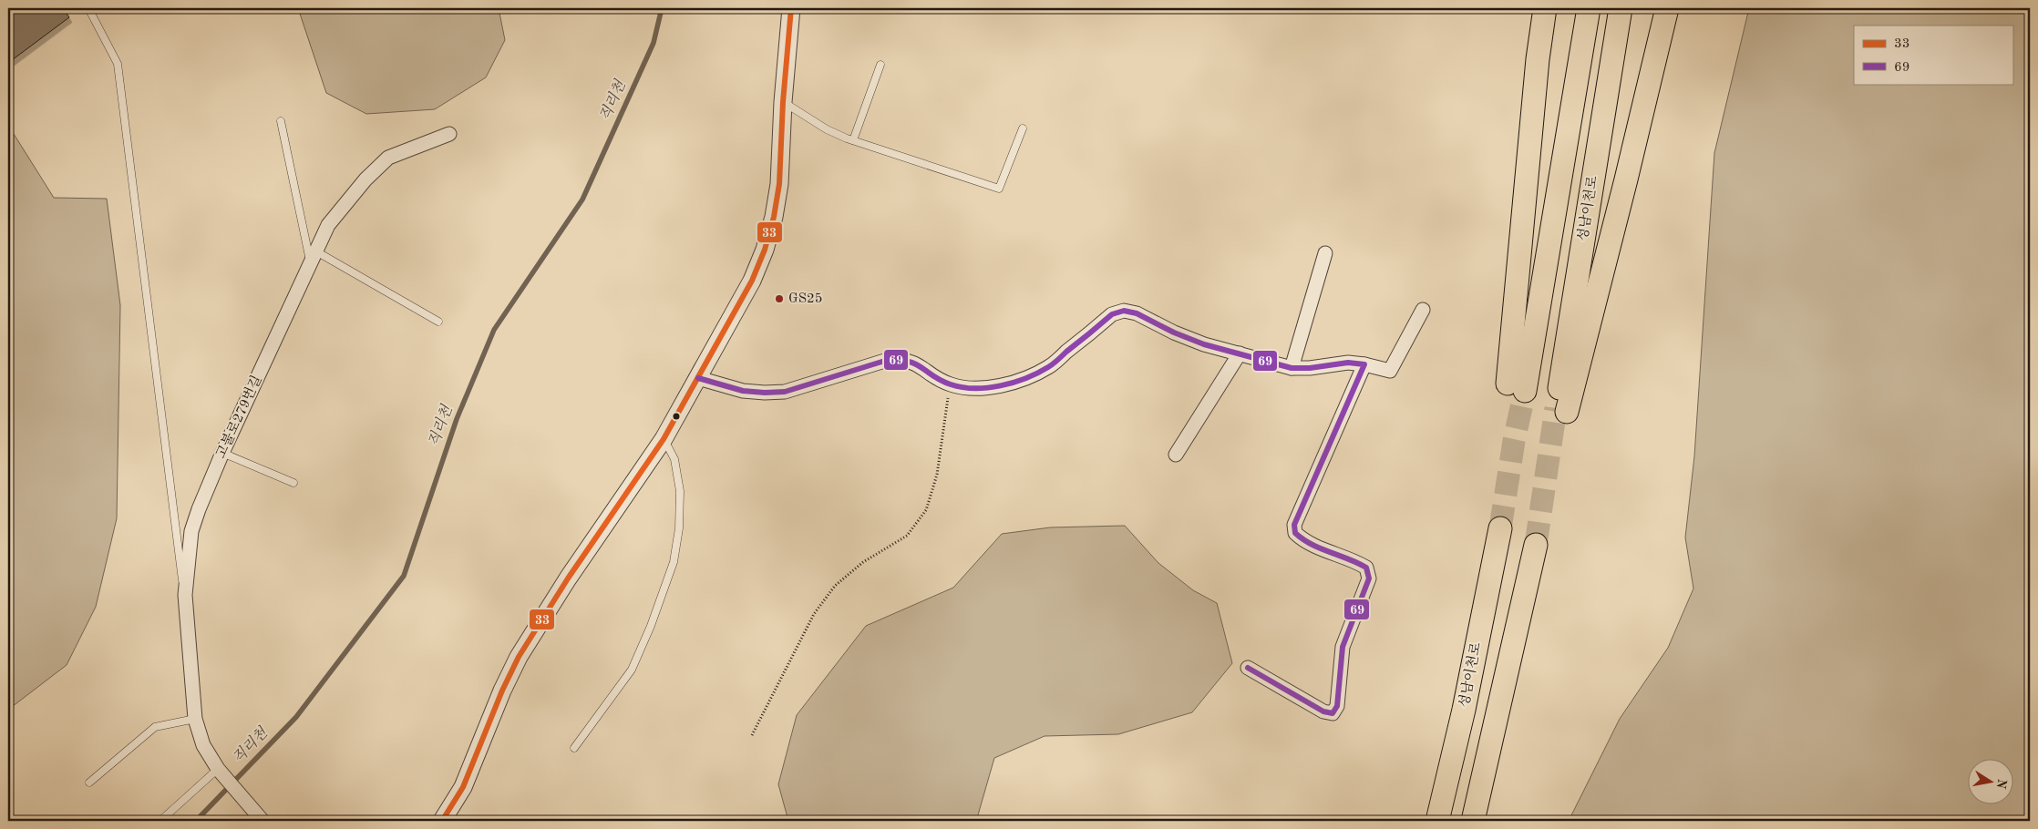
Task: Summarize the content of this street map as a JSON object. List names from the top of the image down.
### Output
{
  "streets": {
    "highway": ["성남이천로"],
    "street": ["고불로279번길"]
  },
  "water": ["직리천"],
  "places": ["GS25"],
  "lines": ["transit line 33", "transit line 69"],
  "legend": ["33", "69"],
  "north": "right"
}
